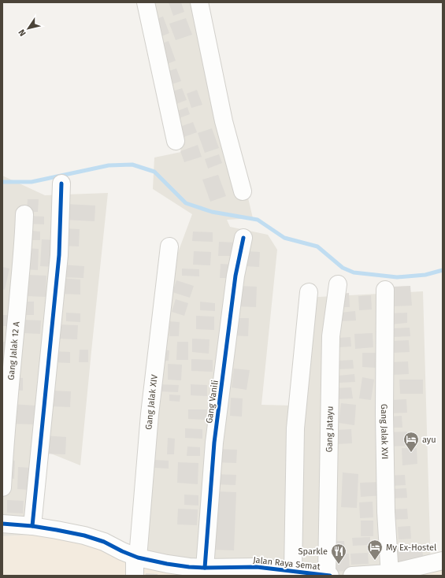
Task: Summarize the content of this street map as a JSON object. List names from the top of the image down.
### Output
{
  "streets": {
    "street": [
      "Gang Jalak 12 A",
      "Gang Jalak XIV",
      "Gang Vanili",
      "Gang Jatayu",
      "Gang Jalak XVI",
      "Jalan Raya Semat"
    ]
  },
  "crossings": [
    ["Gang Jalak XIV", "Jalan Raya Semat"],
    ["Gang Vanili", "Jalan Raya Semat"],
    ["Gang Jatayu", "Jalan Raya Semat"]
  ],
  "places": {
    "hotel": ["ayu", "My Ex-Hostel"],
    "restaurant": ["Sparkle"]
  },
  "north": "bottom left"
}
